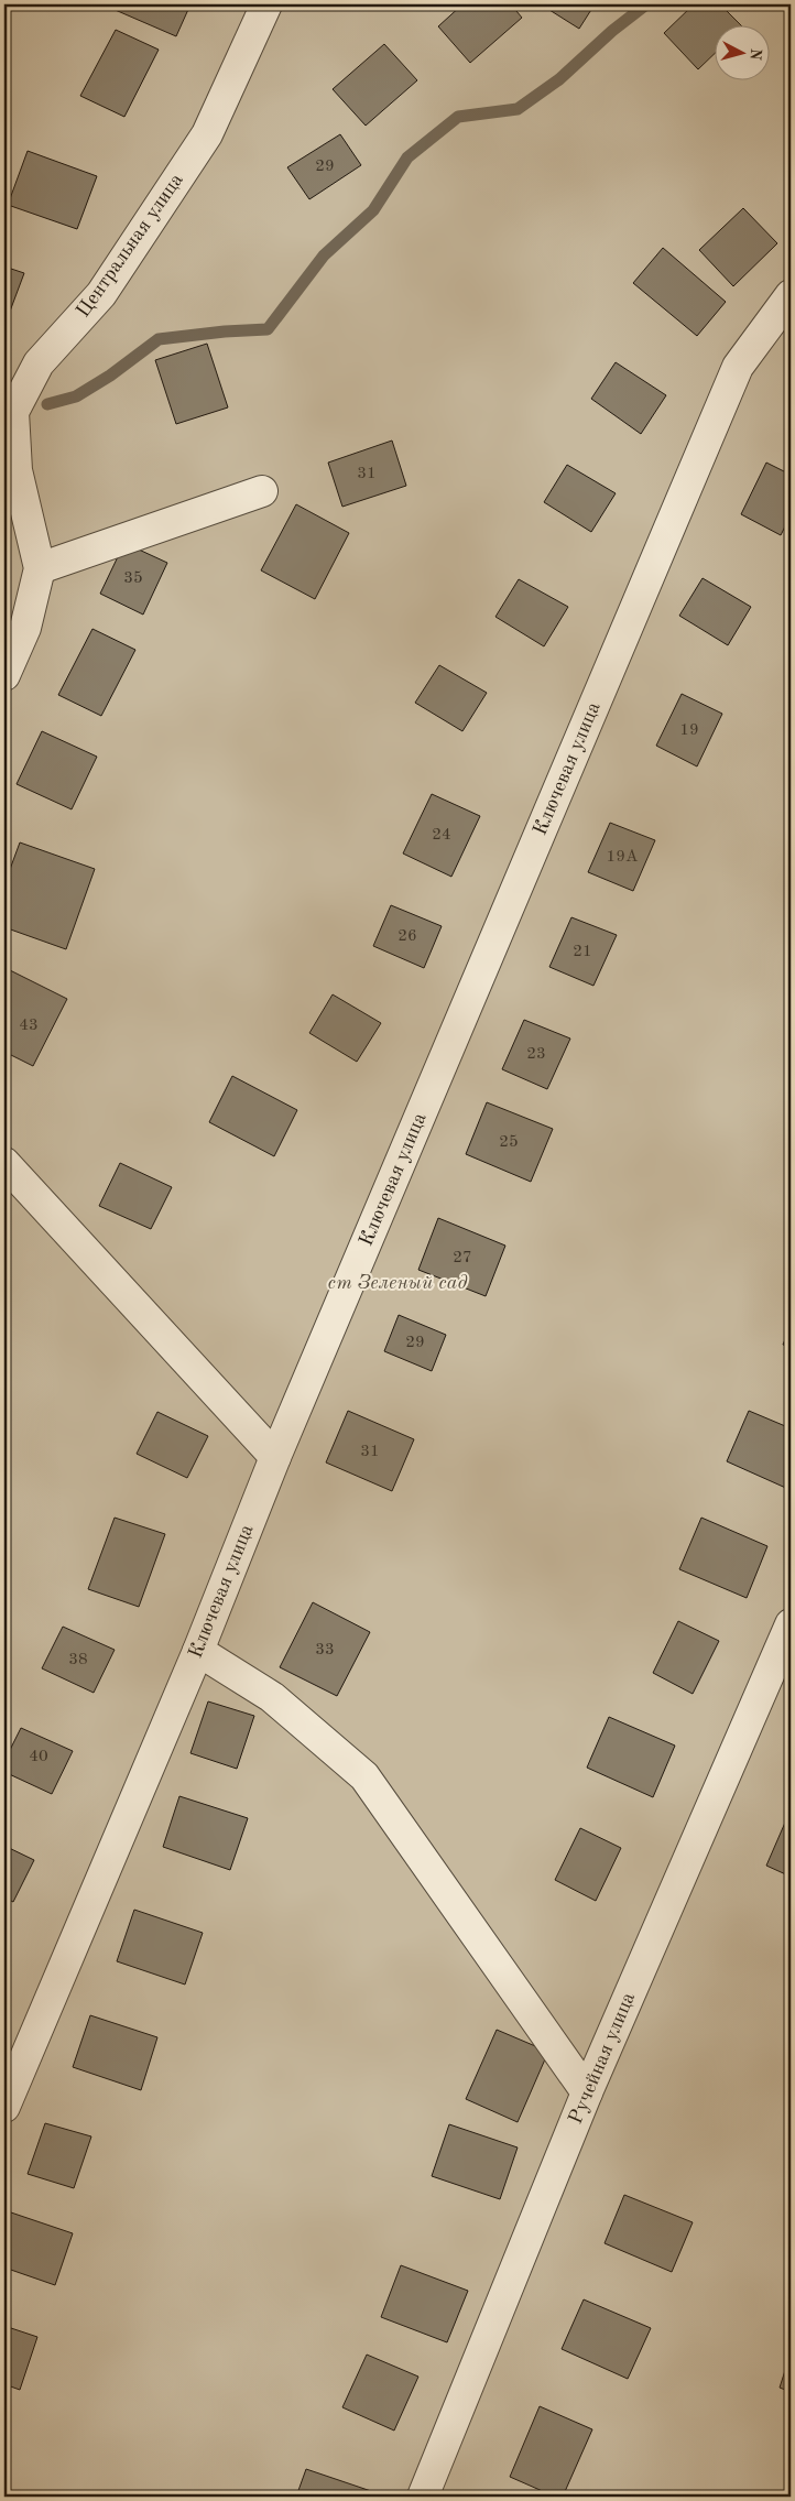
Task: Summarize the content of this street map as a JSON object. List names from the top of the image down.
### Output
{
  "streets": {
    "street": ["Центральная улица", "Ключевая улица", "Ручейная улица"]
  },
  "parks": ["ст Зеленый сад"],
  "house_numbers": [
    "29",
    "31",
    "35",
    "19",
    "24",
    "19А",
    "26",
    "21",
    "43",
    "23",
    "25",
    "27",
    "29",
    "31",
    "33",
    "38",
    "40"
  ],
  "north": "right"
}
